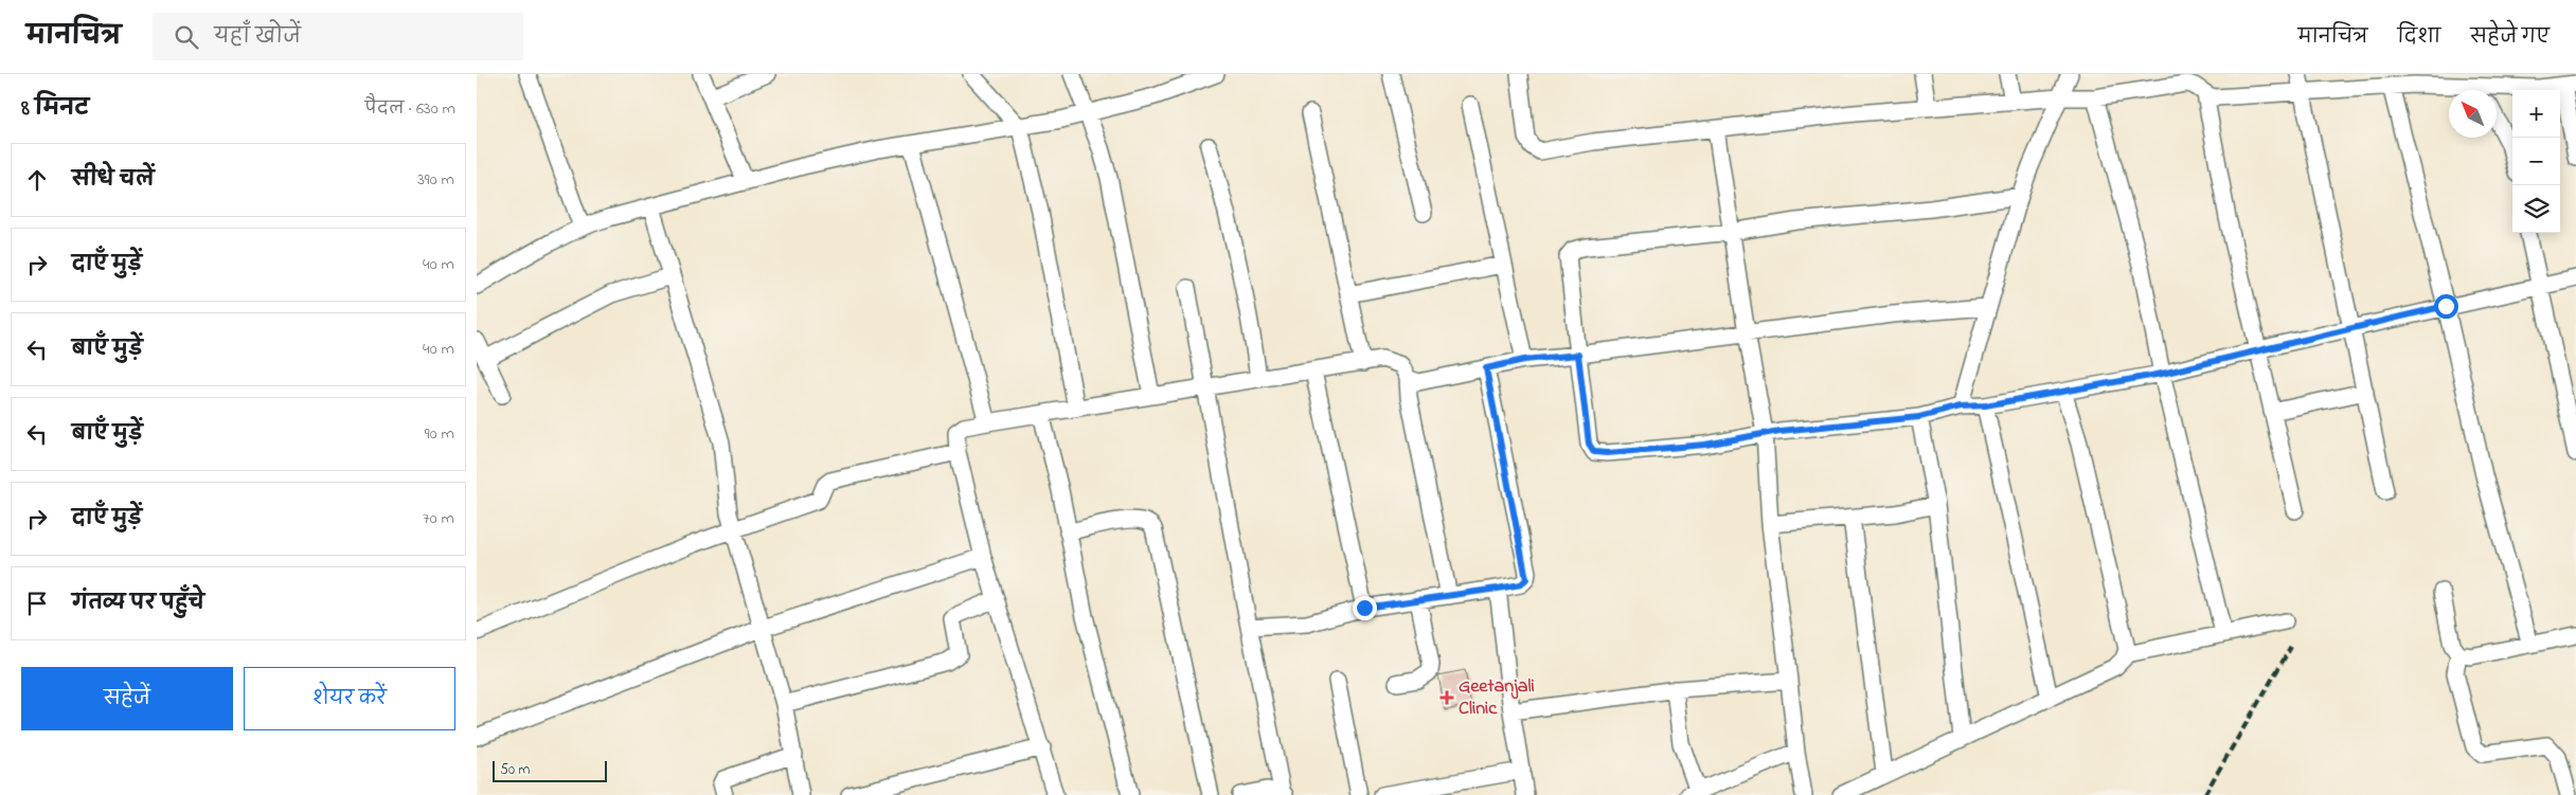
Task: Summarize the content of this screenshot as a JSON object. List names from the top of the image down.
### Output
{
  "places": {
    "health": ["Geetanjali Clinic"]
  },
  "scale_bar": "50 m",
  "north": "top left",
  "page": {
    "header": "मानचित्र",
    "search": "यहाँ खोजें",
    "nav": ["मानचित्र", "दिशा", "सहेजे गए"],
    "heading": ["8 मिनट", "पैदल · 630 m"],
    "map_buttons": ["+", "−"],
    "list": [
      ["सीधे चलें", "390 m"],
      ["दाएँ मुड़ें", "40 m"],
      ["बाएँ मुड़ें", "40 m"],
      ["बाएँ मुड़ें", "90 m"],
      ["दाएँ मुड़ें", "70 m"],
      "गंतव्य पर पहुँचे"
    ],
    "buttons": ["सहेजें", "शेयर करें"],
    "scale": "50 m"
  }
}
